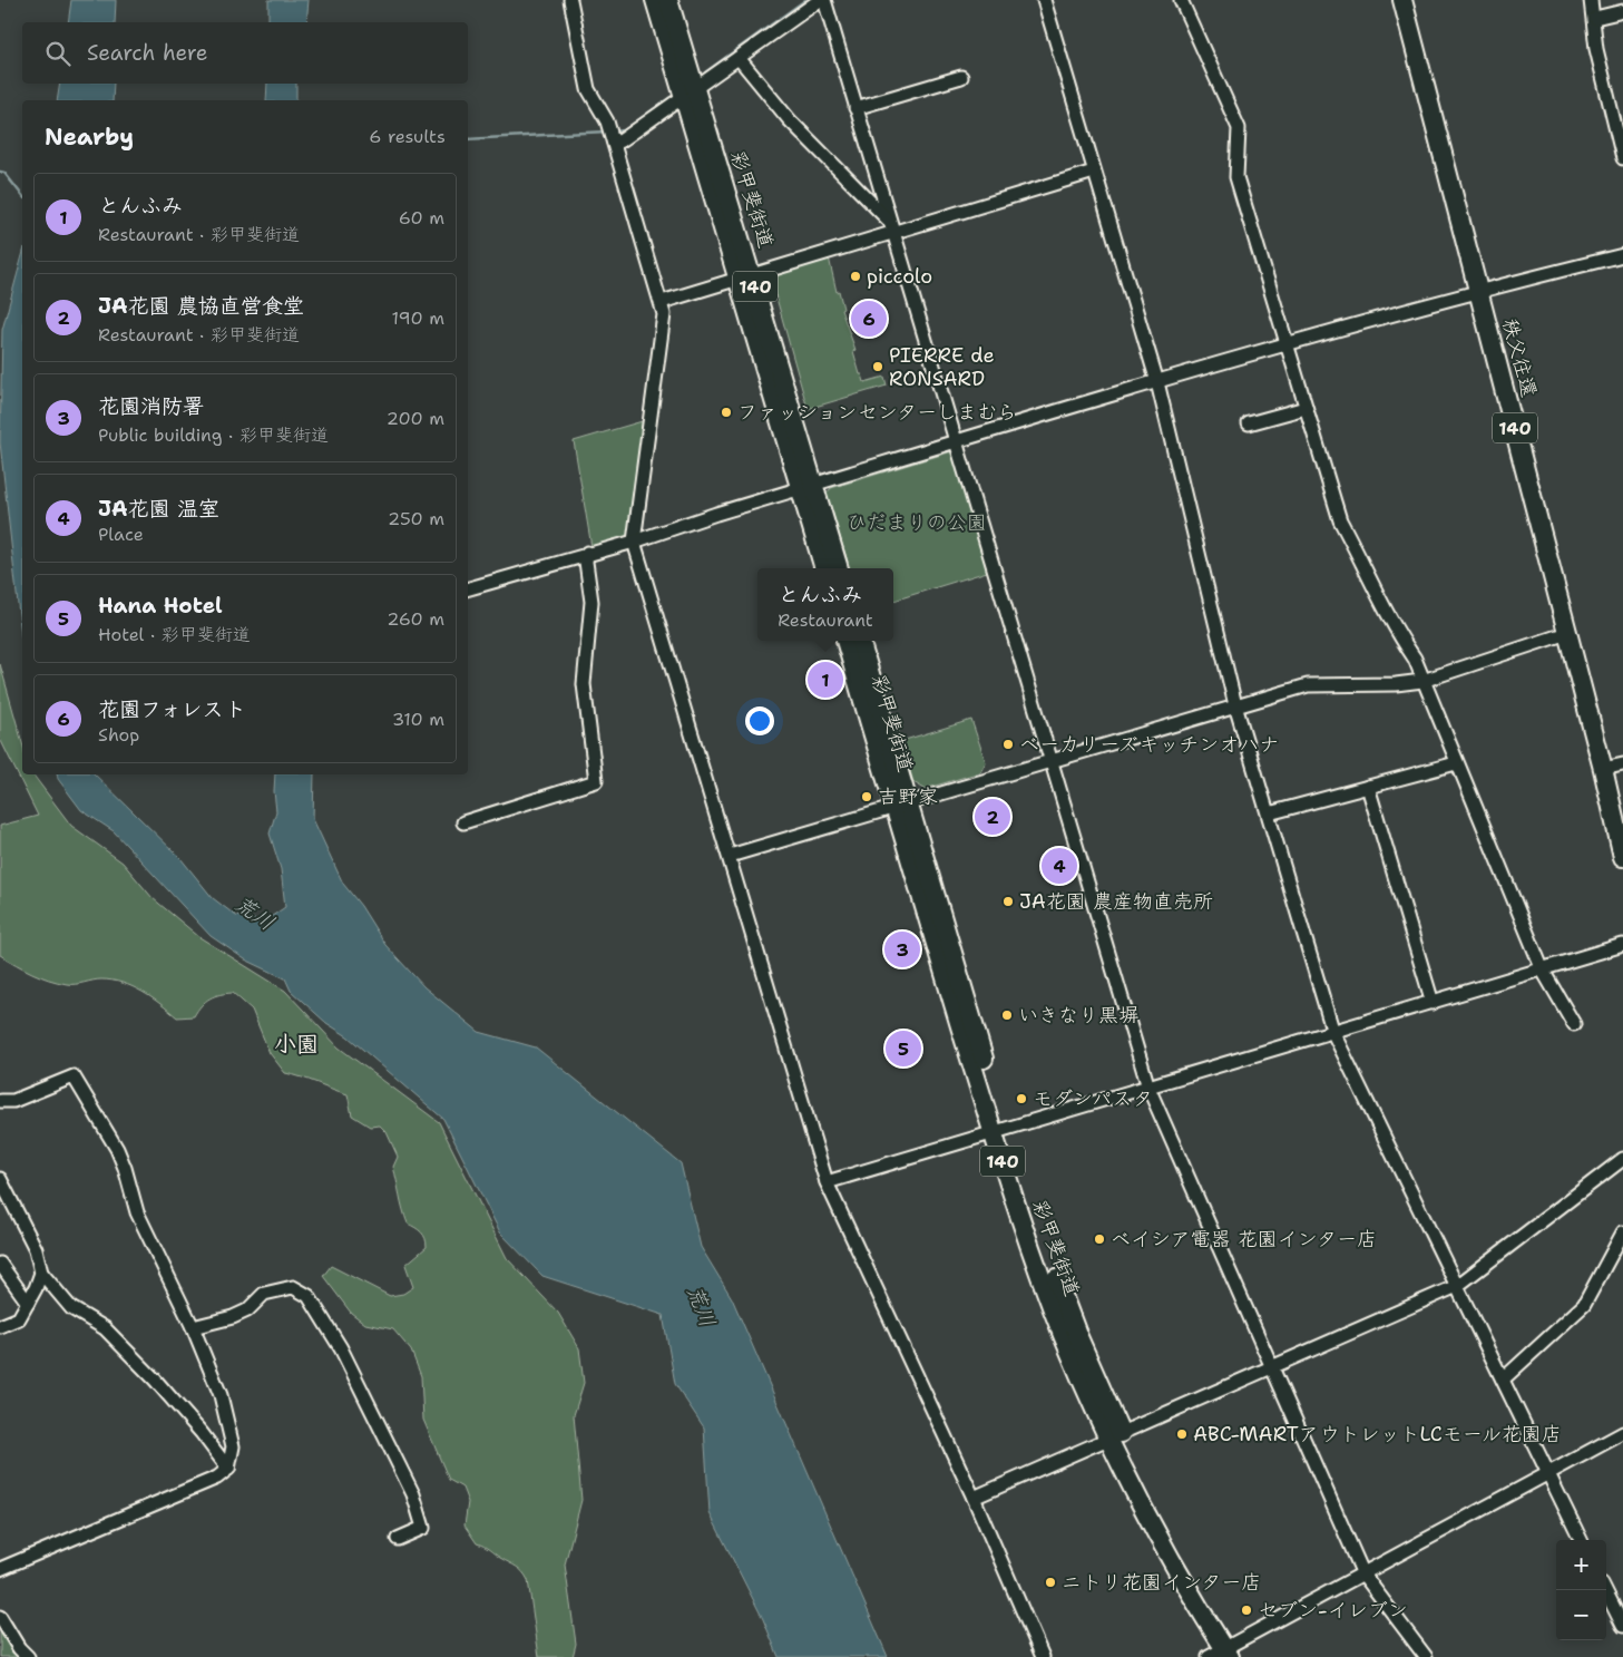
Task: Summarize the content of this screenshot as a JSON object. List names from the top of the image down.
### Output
{
  "streets": {
    "highway": ["彩甲斐街道", "140", "秩父往還"]
  },
  "districts": ["小園"],
  "water": ["荒川"],
  "parks": ["ひだまりの公園"],
  "places": [
    "piccolo",
    "PIERRE de RONSARD",
    "ファッションセンターしまむら",
    "ベーカリーズキッチンオハナ",
    "吉野家",
    "JA花園 農産物直売所",
    "いきなり黒塀",
    "モダンパスタ",
    "ベイシア電器 花園インター店",
    "ABC-MARTアウトレットLCモール花園店",
    "ニトリ花園インター店",
    "セブン-イレブン"
  ],
  "page": {
    "search": "Search here",
    "heading": ["Nearby", "6 results"],
    "list": [
      {
        "mark": "1",
        "name": "とんふみ",
        "note": "Restaurant · 彩甲斐街道",
        "value": "60 m"
      },
      {
        "mark": "2",
        "name": "JA花園 農協直営食堂",
        "note": "Restaurant · 彩甲斐街道",
        "value": "190 m"
      },
      {
        "mark": "3",
        "name": "花園消防署",
        "note": "Public building · 彩甲斐街道",
        "value": "200 m"
      },
      {
        "mark": "4",
        "name": "JA花園 温室",
        "note": "Place",
        "value": "250 m"
      },
      {
        "mark": "5",
        "name": "Hana Hotel",
        "note": "Hotel · 彩甲斐街道",
        "value": "260 m"
      },
      {
        "mark": "6",
        "name": "花園フォレスト",
        "note": "Shop",
        "value": "310 m"
      }
    ],
    "pins": [
      "6",
      "1",
      "2",
      "4",
      "3",
      "5"
    ],
    "popup": ["とんふみ", "Restaurant"],
    "map_buttons": ["+", "−"]
  }
}
